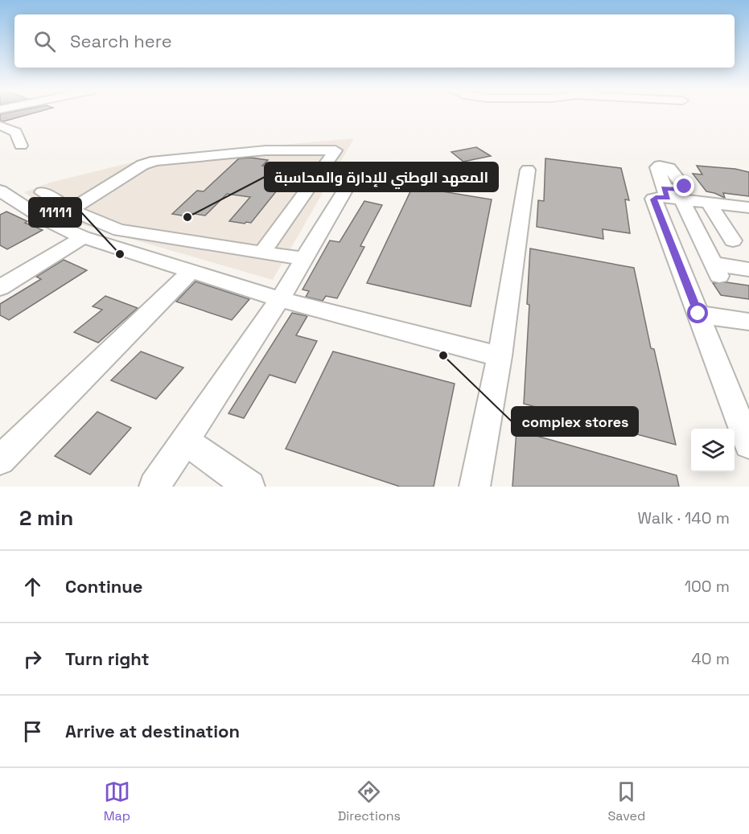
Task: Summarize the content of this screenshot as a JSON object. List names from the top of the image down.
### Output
{
  "places": ["المعهد الوطني للإدارة والمحاسبة", "11111", "complex stores"],
  "page": {
    "search": "Search here",
    "heading": ["2 min", "Walk · 140 m"],
    "list": [
      ["Continue", "100 m"],
      ["Turn right", "40 m"],
      "Arrive at destination"
    ],
    "nav": ["Map", "Directions", "Saved"]
  }
}
